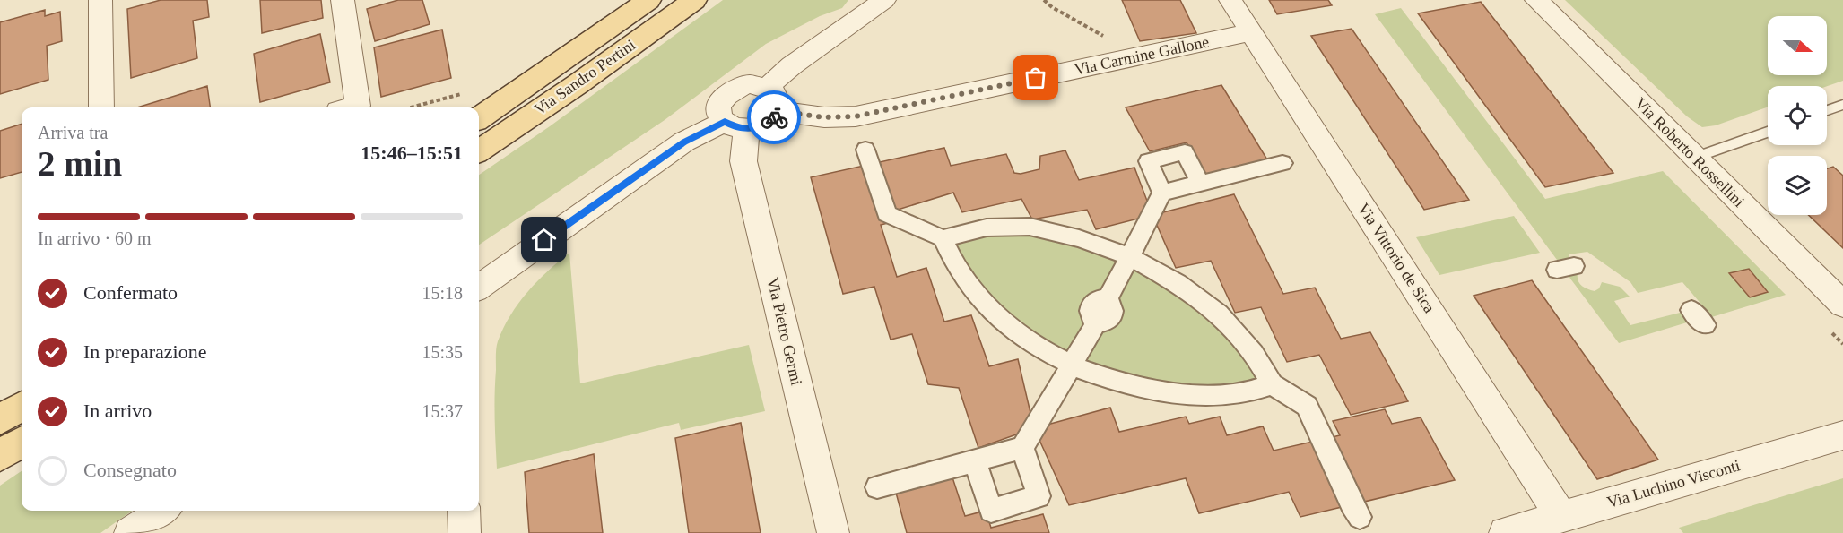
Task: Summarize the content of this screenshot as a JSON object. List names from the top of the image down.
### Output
{
  "streets": {
    "main road": ["Via Sandro Pertini"],
    "street": [
      "Via Carmine Gallone",
      "Via Roberto Rossellini",
      "Via Vittorio de Sica",
      "Via Pietro Germi",
      "Via Luchino Visconti"
    ]
  },
  "crossings": [
    ["Via Carmine Gallone", "Via Vittorio de Sica"],
    ["Via Carmine Gallone", "Via Pietro Germi"],
    ["Via Vittorio de Sica", "Via Luchino Visconti"]
  ],
  "north": "right",
  "page": {
    "heading": ["2 min", "Arriva tra", "15:46–15:51"],
    "bar": "In arrivo · 60 m",
    "list": [
      ["Confermato", "15:18"],
      ["In preparazione", "15:35"],
      ["In arrivo", "15:37"],
      "Consegnato"
    ]
  }
}
